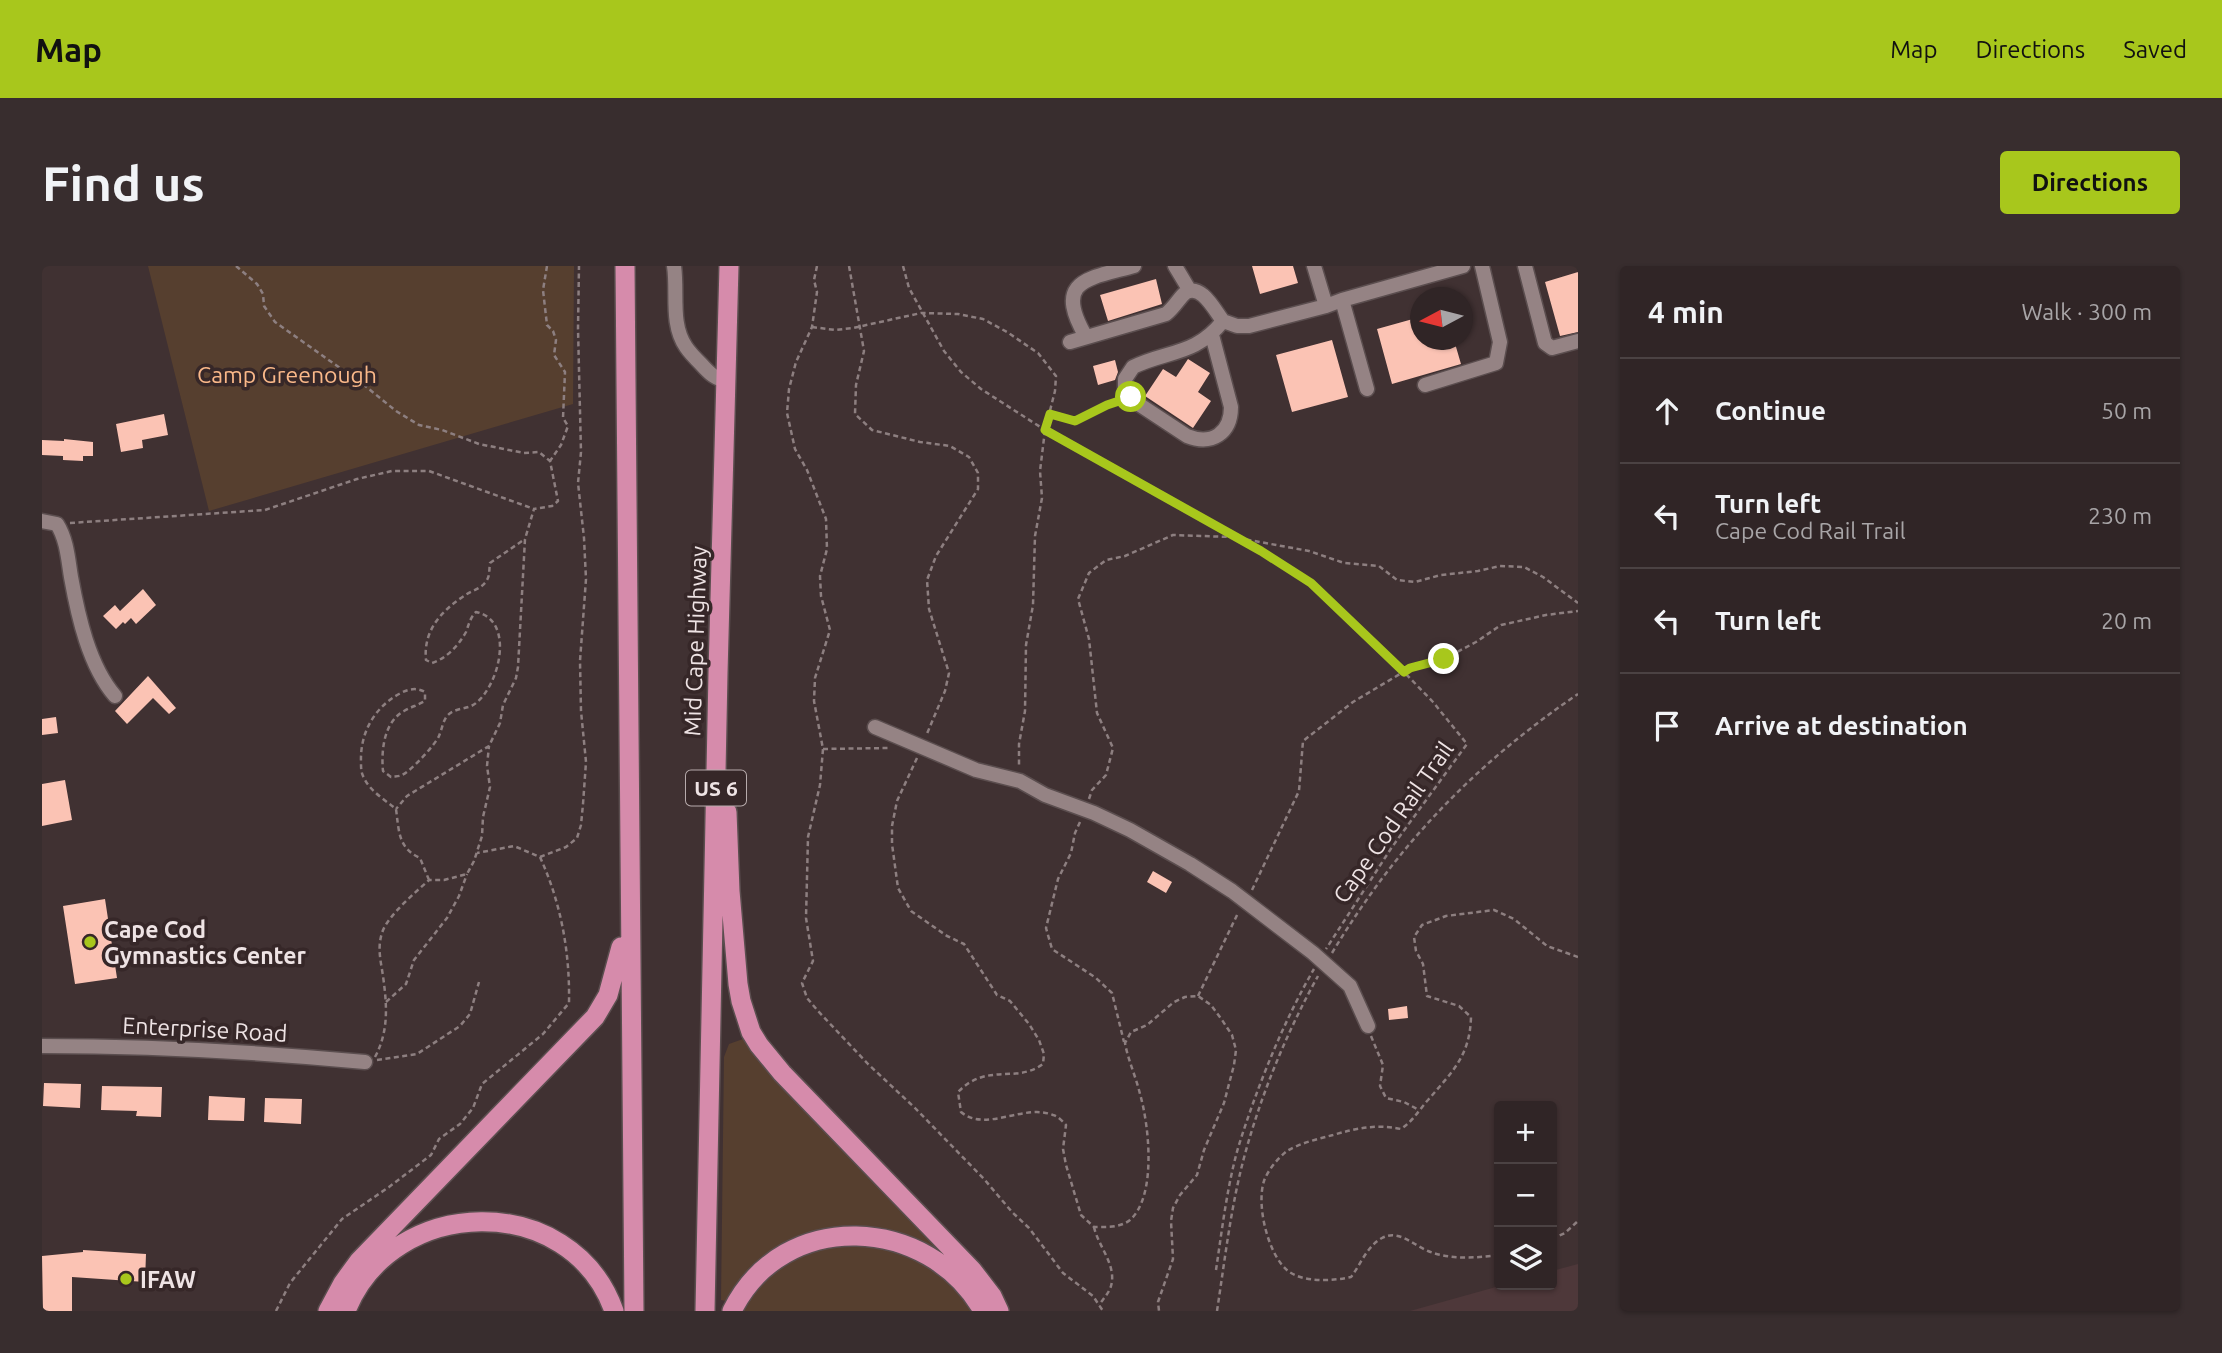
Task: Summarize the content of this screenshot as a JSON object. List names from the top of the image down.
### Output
{
  "streets": {
    "highway": ["Mid Cape Highway", "US 6"],
    "street": ["Enterprise Road"],
    "path": ["Cape Cod Rail Trail"]
  },
  "parks": ["Camp Greenough"],
  "places": ["Cape Cod Gymnastics Center", "IFAW"],
  "north": "left",
  "page": {
    "header": "Map",
    "nav": ["Map", "Directions", "Saved"],
    "buttons": "Directions",
    "title": "Find us",
    "heading": ["4 min", "Walk · 300 m"],
    "list": [
      ["Continue", "50 m"],
      ["Turn left", "Cape Cod Rail Trail", "230 m"],
      ["Turn left", "20 m"],
      "Arrive at destination"
    ],
    "map_buttons": ["+", "−"]
  }
}
